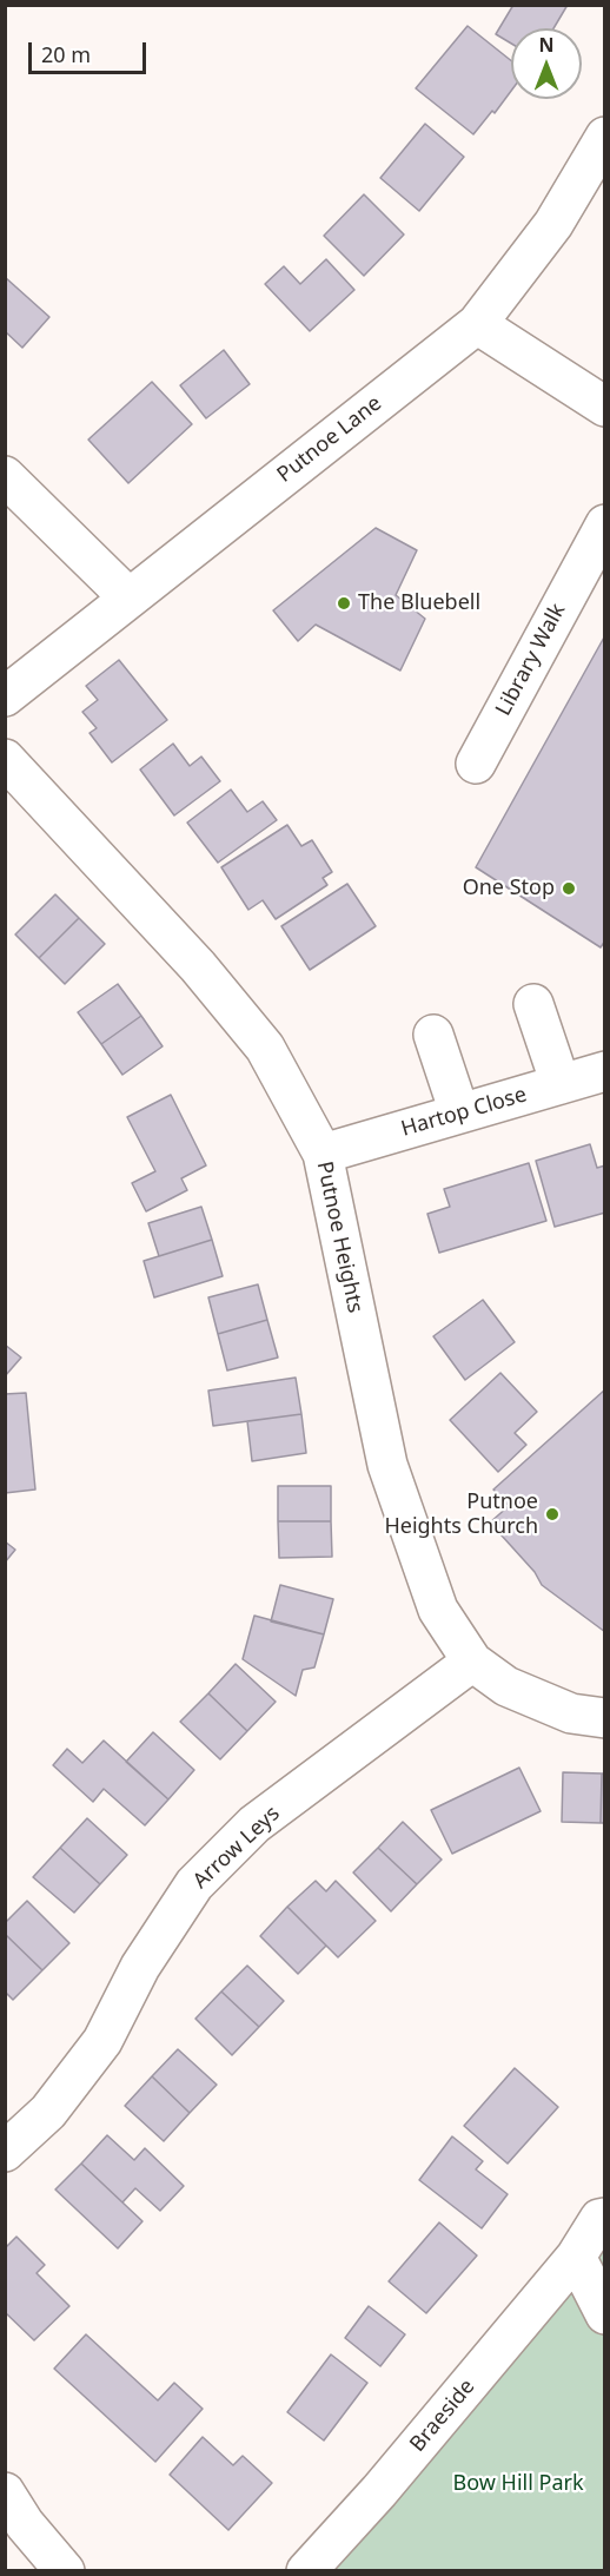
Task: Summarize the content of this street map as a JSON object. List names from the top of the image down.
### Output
{
  "streets": {
    "street": [
      "Putnoe Lane",
      "Library Walk",
      "Hartop Close",
      "Putnoe Heights",
      "Arrow Leys",
      "Braeside"
    ]
  },
  "crossings": [
    ["Hartop Close", "Putnoe Heights"],
    ["Putnoe Heights", "Arrow Leys"]
  ],
  "parks": ["Bow Hill Park"],
  "places": ["The Bluebell", "One Stop", "Putnoe Heights Church"],
  "scale_bar": "20 m",
  "north": "top"
}
